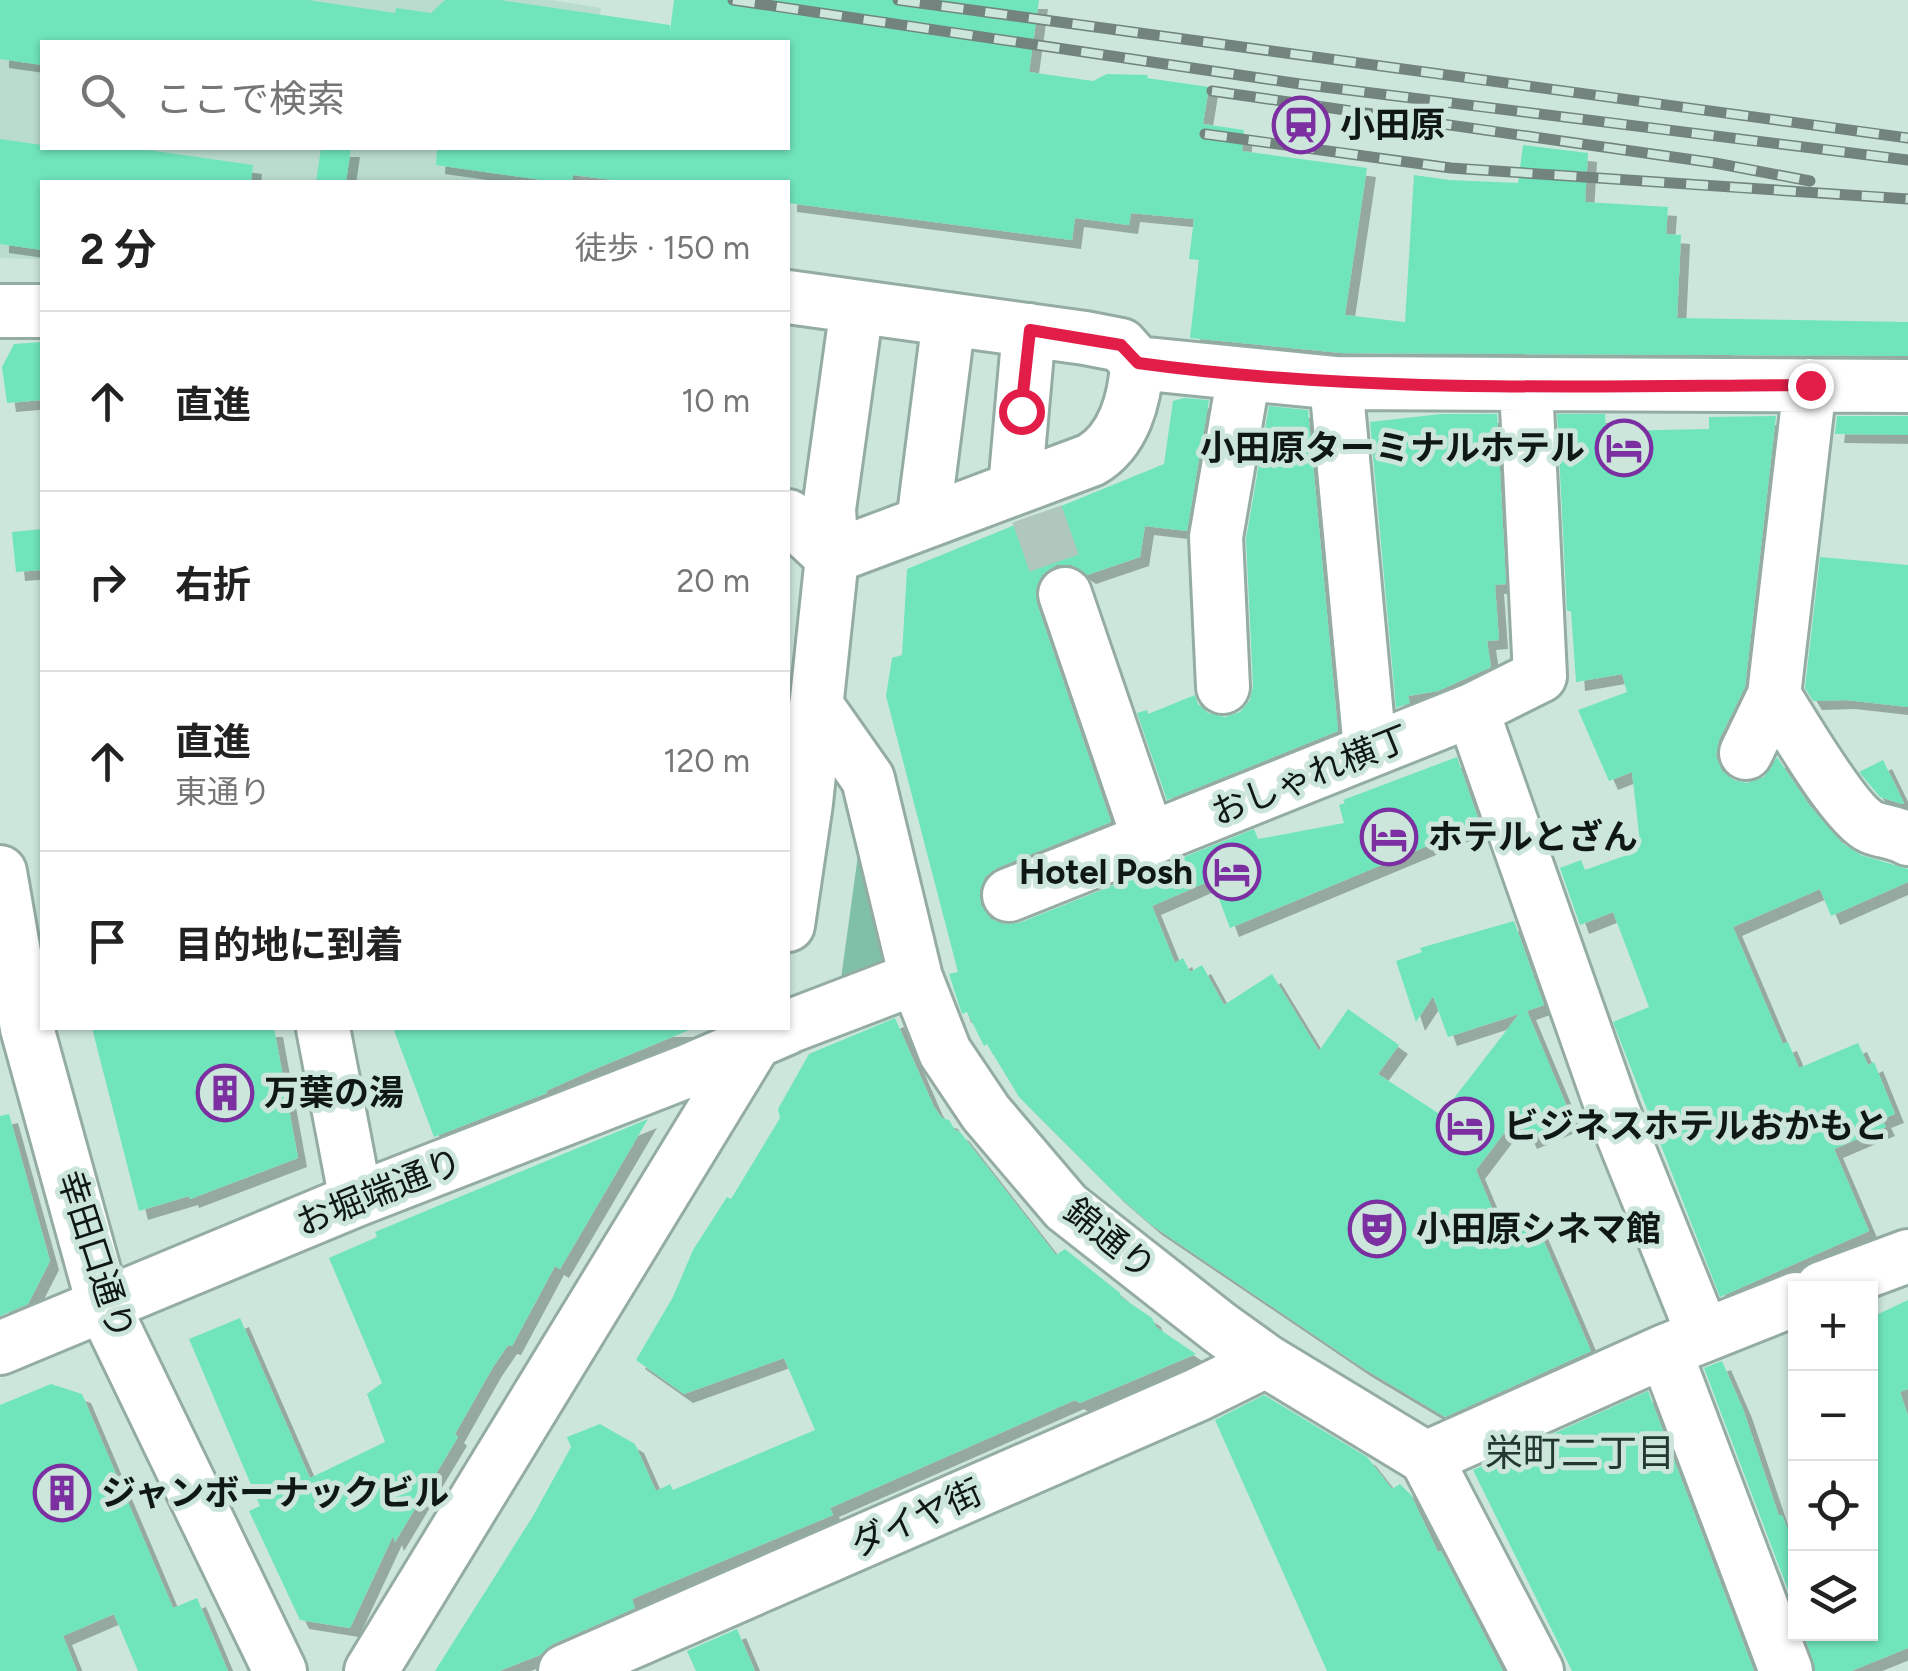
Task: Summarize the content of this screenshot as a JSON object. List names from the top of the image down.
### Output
{
  "streets": {
    "street": [
      "おしゃれ横丁",
      "お堀端通り",
      "錦通り",
      "幸田口通り",
      "ダイヤ街"
    ]
  },
  "crossings": [
    ["お堀端通り", "錦通り"],
    ["お堀端通り", "幸田口通り"],
    ["錦通り", "ダイヤ街"]
  ],
  "districts": ["栄町二丁目"],
  "places": {
    "station": ["小田原"],
    "hotel": [
      "小田原ターミナルホテル",
      "ホテルとざん",
      "Hotel Posh",
      "ビジネスホテルおかもと"
    ],
    "building": ["万葉の湯", "ジャンボーナックビル"],
    "theatre": ["小田原シネマ館"]
  },
  "page": {
    "search": "ここで検索",
    "heading": ["2 分", "徒歩 · 150 m"],
    "list": [
      ["直進", "10 m"],
      ["右折", "20 m"],
      ["直進", "東通り", "120 m"],
      "目的地に到着"
    ],
    "map_buttons": ["+", "−"]
  }
}
